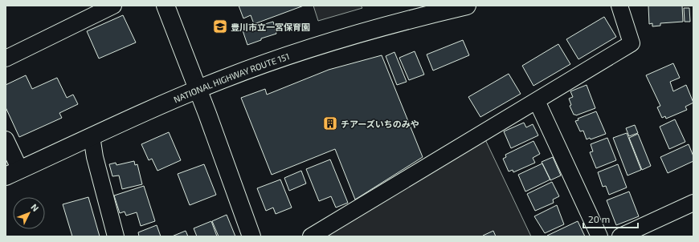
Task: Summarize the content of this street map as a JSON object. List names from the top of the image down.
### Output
{
  "streets": {
    "main road": ["NATIONAL HIGHWAY ROUTE 151"]
  },
  "places": {
    "school or university": ["豊川市立一宮保育園"],
    "building": ["チアーズいちのみや"]
  },
  "scale_bar": "20 m",
  "north": "top right"
}
